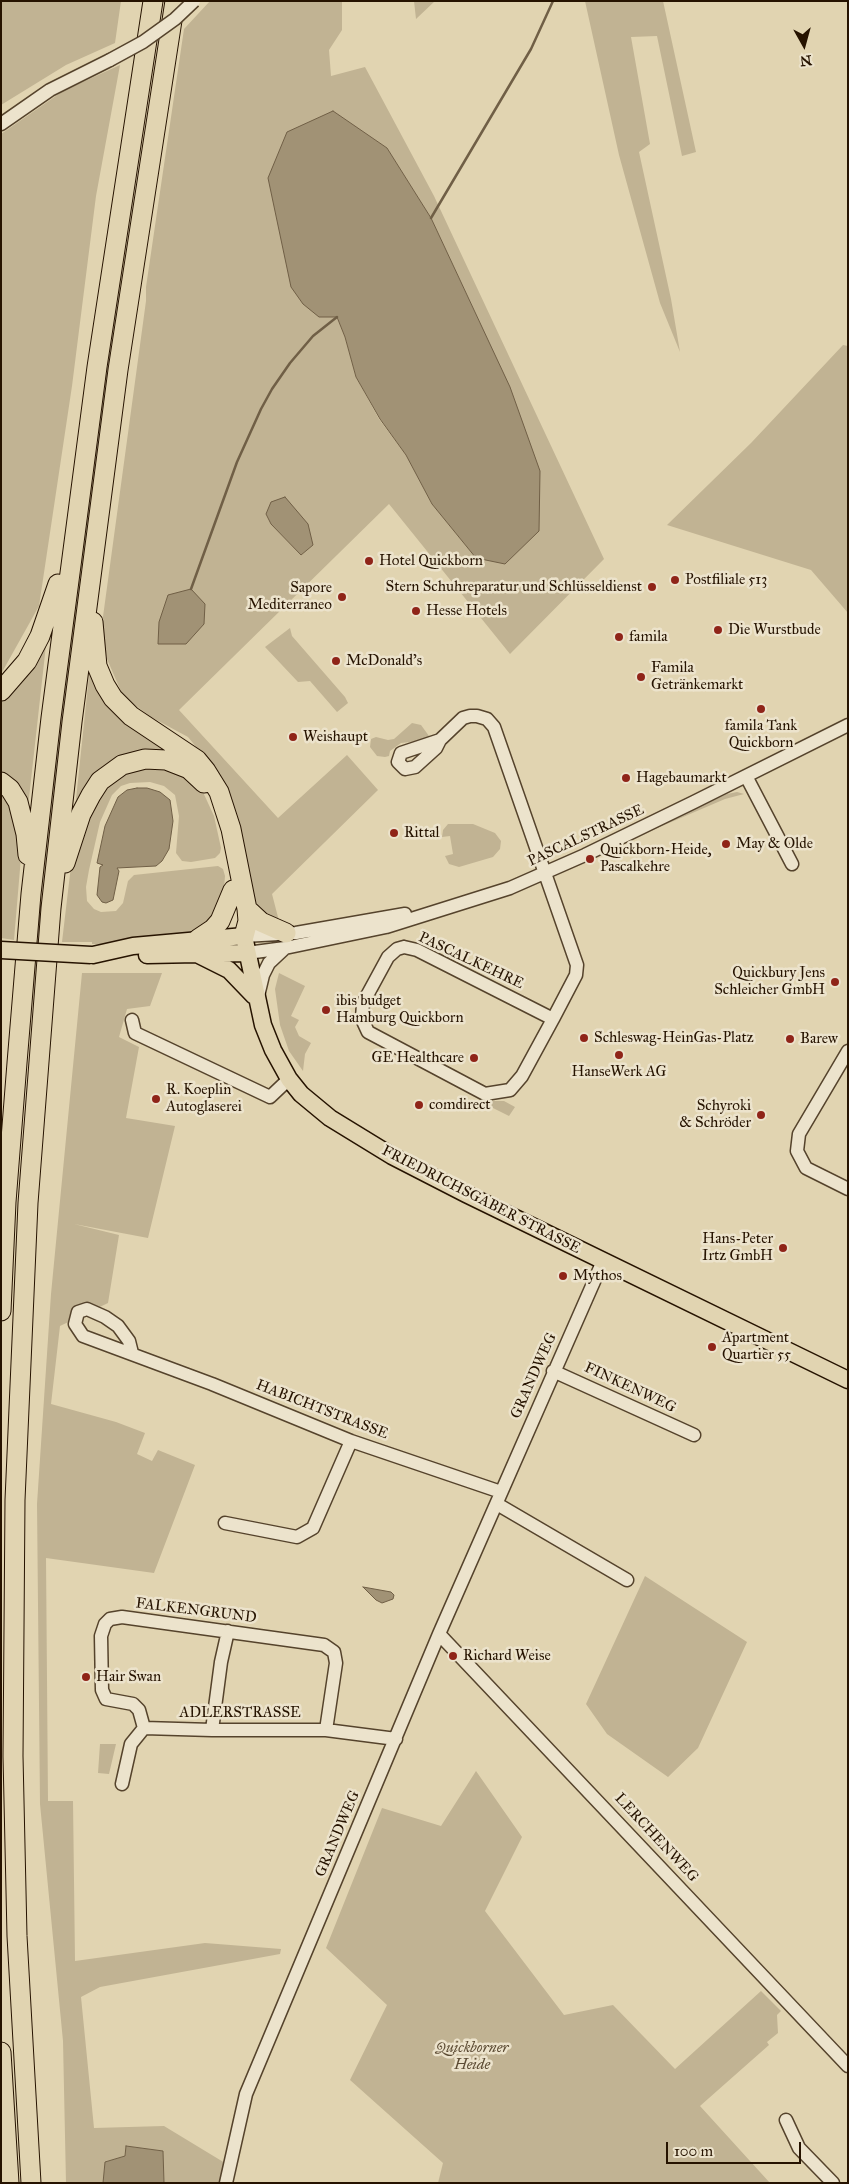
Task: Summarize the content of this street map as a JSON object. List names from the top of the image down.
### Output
{
  "streets": {
    "main road": ["FRIEDRICHSGABER STRASSE"],
    "street": [
      "PASCALSTRASSE",
      "PASCALKEHRE",
      "GRANDWEG",
      "FINKENWEG",
      "HABICHTSTRASSE",
      "FALKENGRUND",
      "ADLERSTRASSE",
      "LERCHENWEG"
    ]
  },
  "crossings": [
    ["PASCALSTRASSE", "FRIEDRICHSGABER STRASSE"],
    ["FRIEDRICHSGABER STRASSE", "GRANDWEG"],
    ["GRANDWEG", "FINKENWEG"],
    ["GRANDWEG", "HABICHTSTRASSE"],
    ["GRANDWEG", "ADLERSTRASSE"],
    ["GRANDWEG", "LERCHENWEG"],
    ["FALKENGRUND", "ADLERSTRASSE"]
  ],
  "parks": ["Quickborner Heide"],
  "places": [
    "Hotel Quickborn",
    "Postfiliale 513",
    "Stern Schuhreparatur und Schlüsseldienst",
    "Sapore Mediterraneo",
    "Hesse Hotels",
    "Die Wurstbude",
    "famila",
    "McDonald's",
    "Famila Getränkemarkt",
    "famila Tank Quickborn",
    "Weishaupt",
    "Hagebaumarkt",
    "Rittal",
    "May & Olde",
    "Quickborn-Heide, Pascalkehre",
    "Quickbury Jens Schleicher GmbH",
    "ibis budget Hamburg Quickborn",
    "Schleswag-HeinGas-Platz",
    "Barew",
    "HanseWerk AG",
    "GE Healthcare",
    "R. Koeplin Autoglaserei",
    "comdirect",
    "Schyroki & Schröder",
    "Hans-Peter Irtz GmbH",
    "Mythos",
    "Apartment Quartier 55",
    "Richard Weise",
    "Hair Swan"
  ],
  "scale_bar": "100 m",
  "north": "bottom"
}
